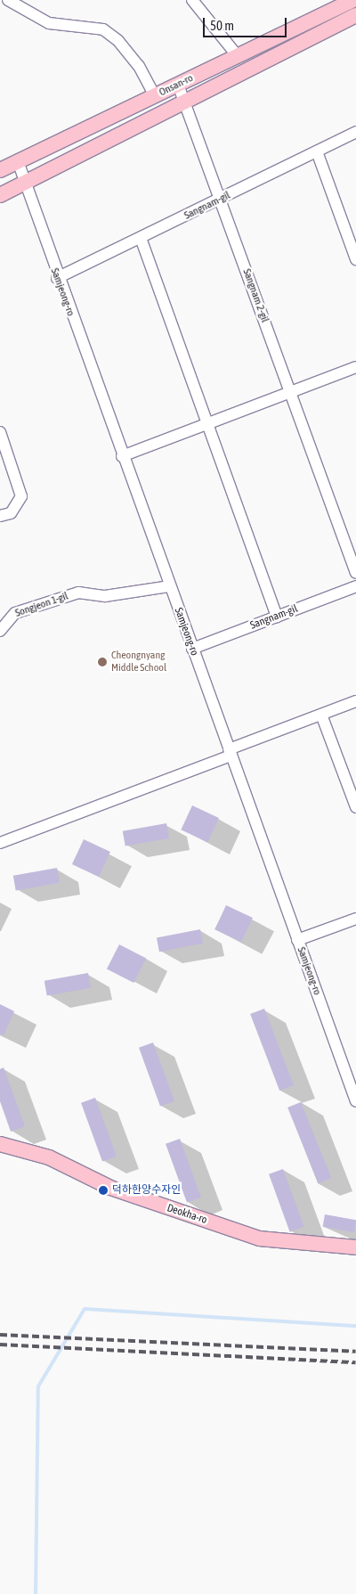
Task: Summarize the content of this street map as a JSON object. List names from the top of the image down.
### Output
{
  "streets": {
    "main road": ["Onsan-ro", "Deokha-ro"],
    "street": [
      "Sangnam-gil",
      "Samjeong-ro",
      "Sangnam 2-gil",
      "Songjeon 1-gil"
    ]
  },
  "crossings": [
    ["Onsan-ro", "Samjeong-ro"],
    ["Onsan-ro", "Sangnam 2-gil"],
    ["Sangnam-gil", "Samjeong-ro"],
    ["Sangnam-gil", "Sangnam 2-gil"],
    ["Samjeong-ro", "Songjeon 1-gil"]
  ],
  "places": ["Cheongnyang Middle School", "덕하한양수자인"],
  "scale_bar": "50 m"
}
